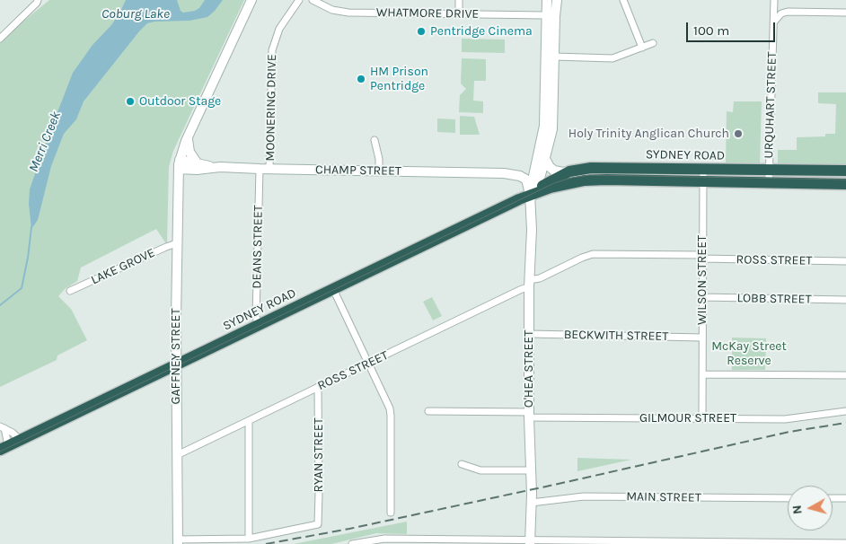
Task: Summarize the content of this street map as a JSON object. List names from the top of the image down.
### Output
{
  "streets": {
    "highway": ["SYDNEY ROAD"],
    "street": [
      "WHATMORE DRIVE",
      "URQUHART STREET",
      "MOONERING DRIVE",
      "CHAMP STREET",
      "DEANS STREET",
      "ROSS STREET",
      "LAKE GROVE",
      "WILSON STREET",
      "LOBB STREET",
      "BECKWITH STREET",
      "GAFFNEY STREET",
      "O'HEA STREET",
      "GILMOUR STREET",
      "RYAN STREET",
      "MAIN STREET"
    ]
  },
  "crossings": [
    ["URQUHART STREET", "SYDNEY ROAD"],
    ["MOONERING DRIVE", "CHAMP STREET"],
    ["SYDNEY ROAD", "CHAMP STREET"],
    ["SYDNEY ROAD", "DEANS STREET"],
    ["SYDNEY ROAD", "WILSON STREET"],
    ["SYDNEY ROAD", "GAFFNEY STREET"],
    ["SYDNEY ROAD", "O'HEA STREET"],
    ["CHAMP STREET", "DEANS STREET"],
    ["CHAMP STREET", "GAFFNEY STREET"],
    ["CHAMP STREET", "O'HEA STREET"],
    ["ROSS STREET", "WILSON STREET"],
    ["ROSS STREET", "GAFFNEY STREET"],
    ["ROSS STREET", "O'HEA STREET"],
    ["ROSS STREET", "RYAN STREET"],
    ["LAKE GROVE", "GAFFNEY STREET"],
    ["WILSON STREET", "LOBB STREET"],
    ["WILSON STREET", "BECKWITH STREET"],
    ["WILSON STREET", "GILMOUR STREET"],
    ["BECKWITH STREET", "O'HEA STREET"],
    ["O'HEA STREET", "GILMOUR STREET"],
    ["O'HEA STREET", "MAIN STREET"]
  ],
  "water": ["Coburg Lake", "Merri Creek"],
  "parks": ["McKay Street Reserve"],
  "places": [
    "Pentridge Cinema",
    "HM Prison Pentridge",
    "Outdoor Stage",
    "Holy Trinity Anglican Church"
  ],
  "scale_bar": "100 m",
  "north": "left"
}
